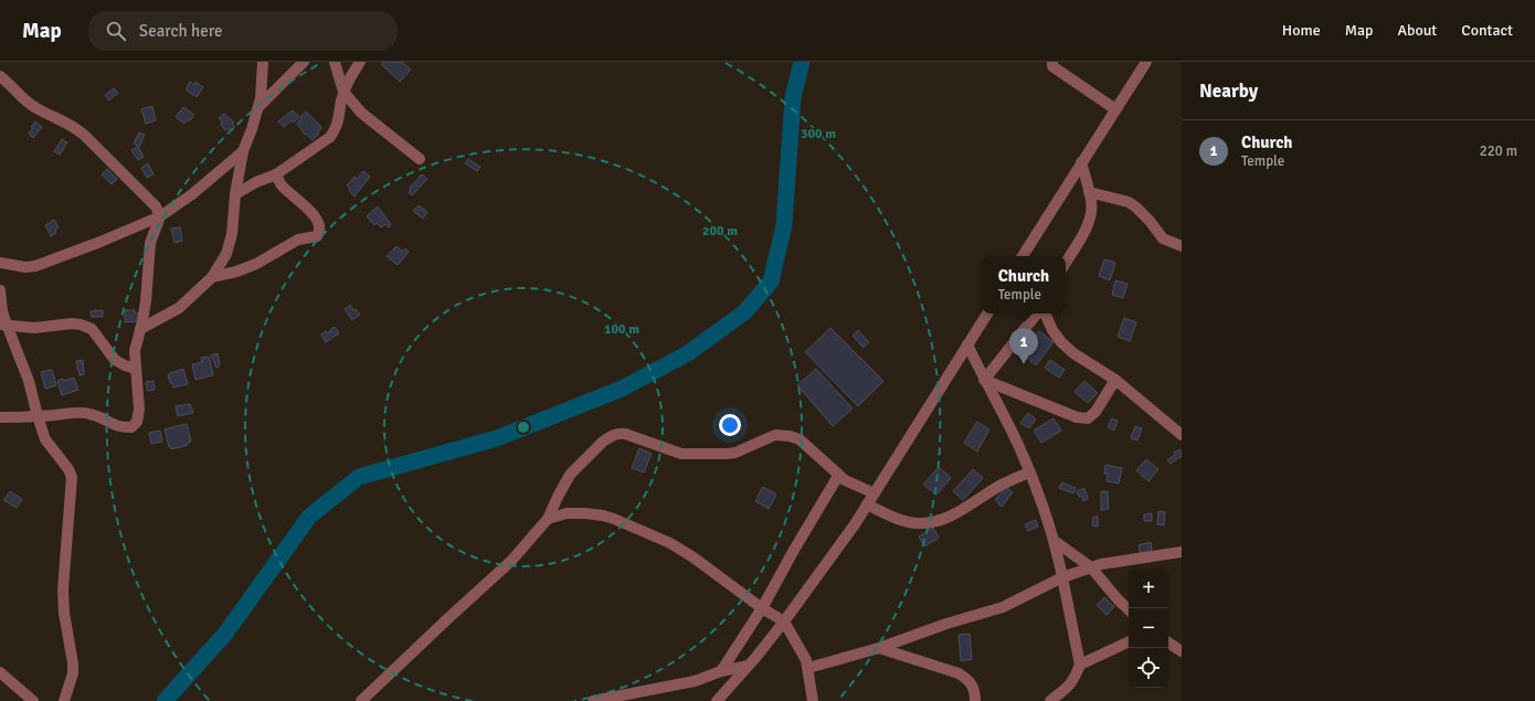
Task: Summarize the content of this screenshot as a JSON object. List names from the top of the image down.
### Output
{
  "page": {
    "header": "Map",
    "search": "Search here",
    "nav": [
      "Home",
      "Map",
      "About",
      "Contact"
    ],
    "heading": "Nearby",
    "list": [
      {
        "mark": "1",
        "name": "Church",
        "note": "Temple",
        "value": "220 m"
      }
    ],
    "popup": ["Church", "Temple"],
    "pins": "1",
    "map_buttons": ["+", "−"]
  },
  "rings": ["300 m", "200 m", "100 m"]
}
